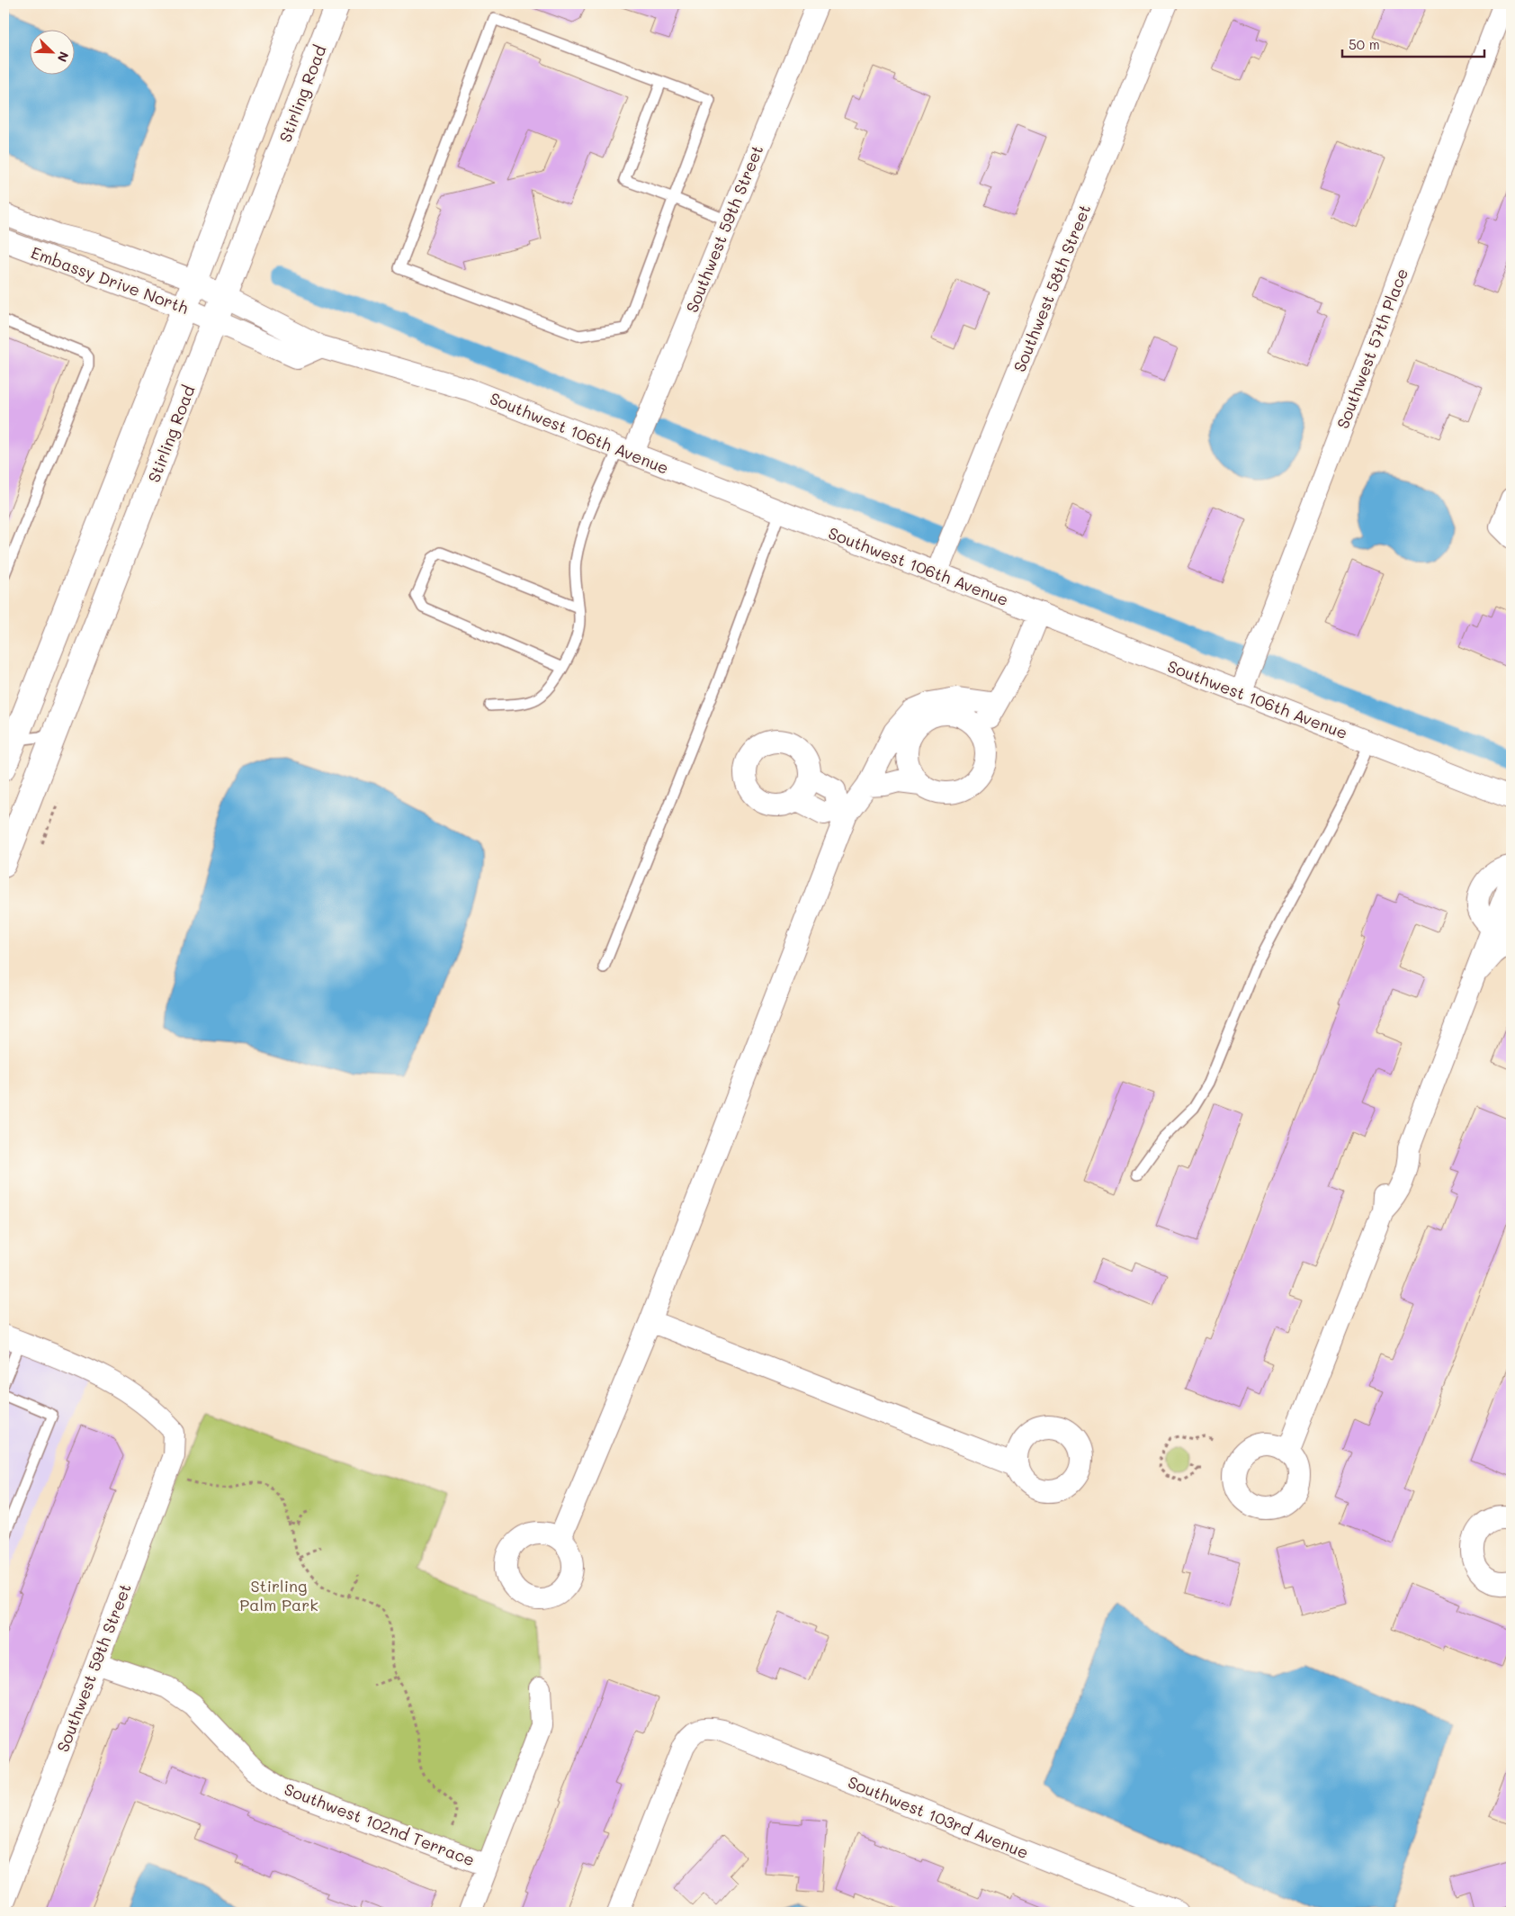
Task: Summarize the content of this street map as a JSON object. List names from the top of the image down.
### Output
{
  "streets": {
    "main road": ["Stirling Road"],
    "street": [
      "Southwest 59th Street",
      "Embassy Drive North",
      "Southwest 58th Street",
      "Southwest 57th Place",
      "Southwest 106th Avenue",
      "Southwest 103rd Avenue",
      "Southwest 102nd Terrace"
    ]
  },
  "crossings": [
    ["Stirling Road", "Embassy Drive North"],
    ["Stirling Road", "Southwest 106th Avenue"],
    ["Southwest 59th Street", "Southwest 106th Avenue"],
    ["Southwest 59th Street", "Southwest 102nd Terrace"],
    ["Embassy Drive North", "Southwest 106th Avenue"],
    ["Southwest 58th Street", "Southwest 106th Avenue"],
    ["Southwest 57th Place", "Southwest 106th Avenue"]
  ],
  "parks": ["Stirling Palm Park"],
  "scale_bar": "50 m",
  "north": "bottom right"
}
